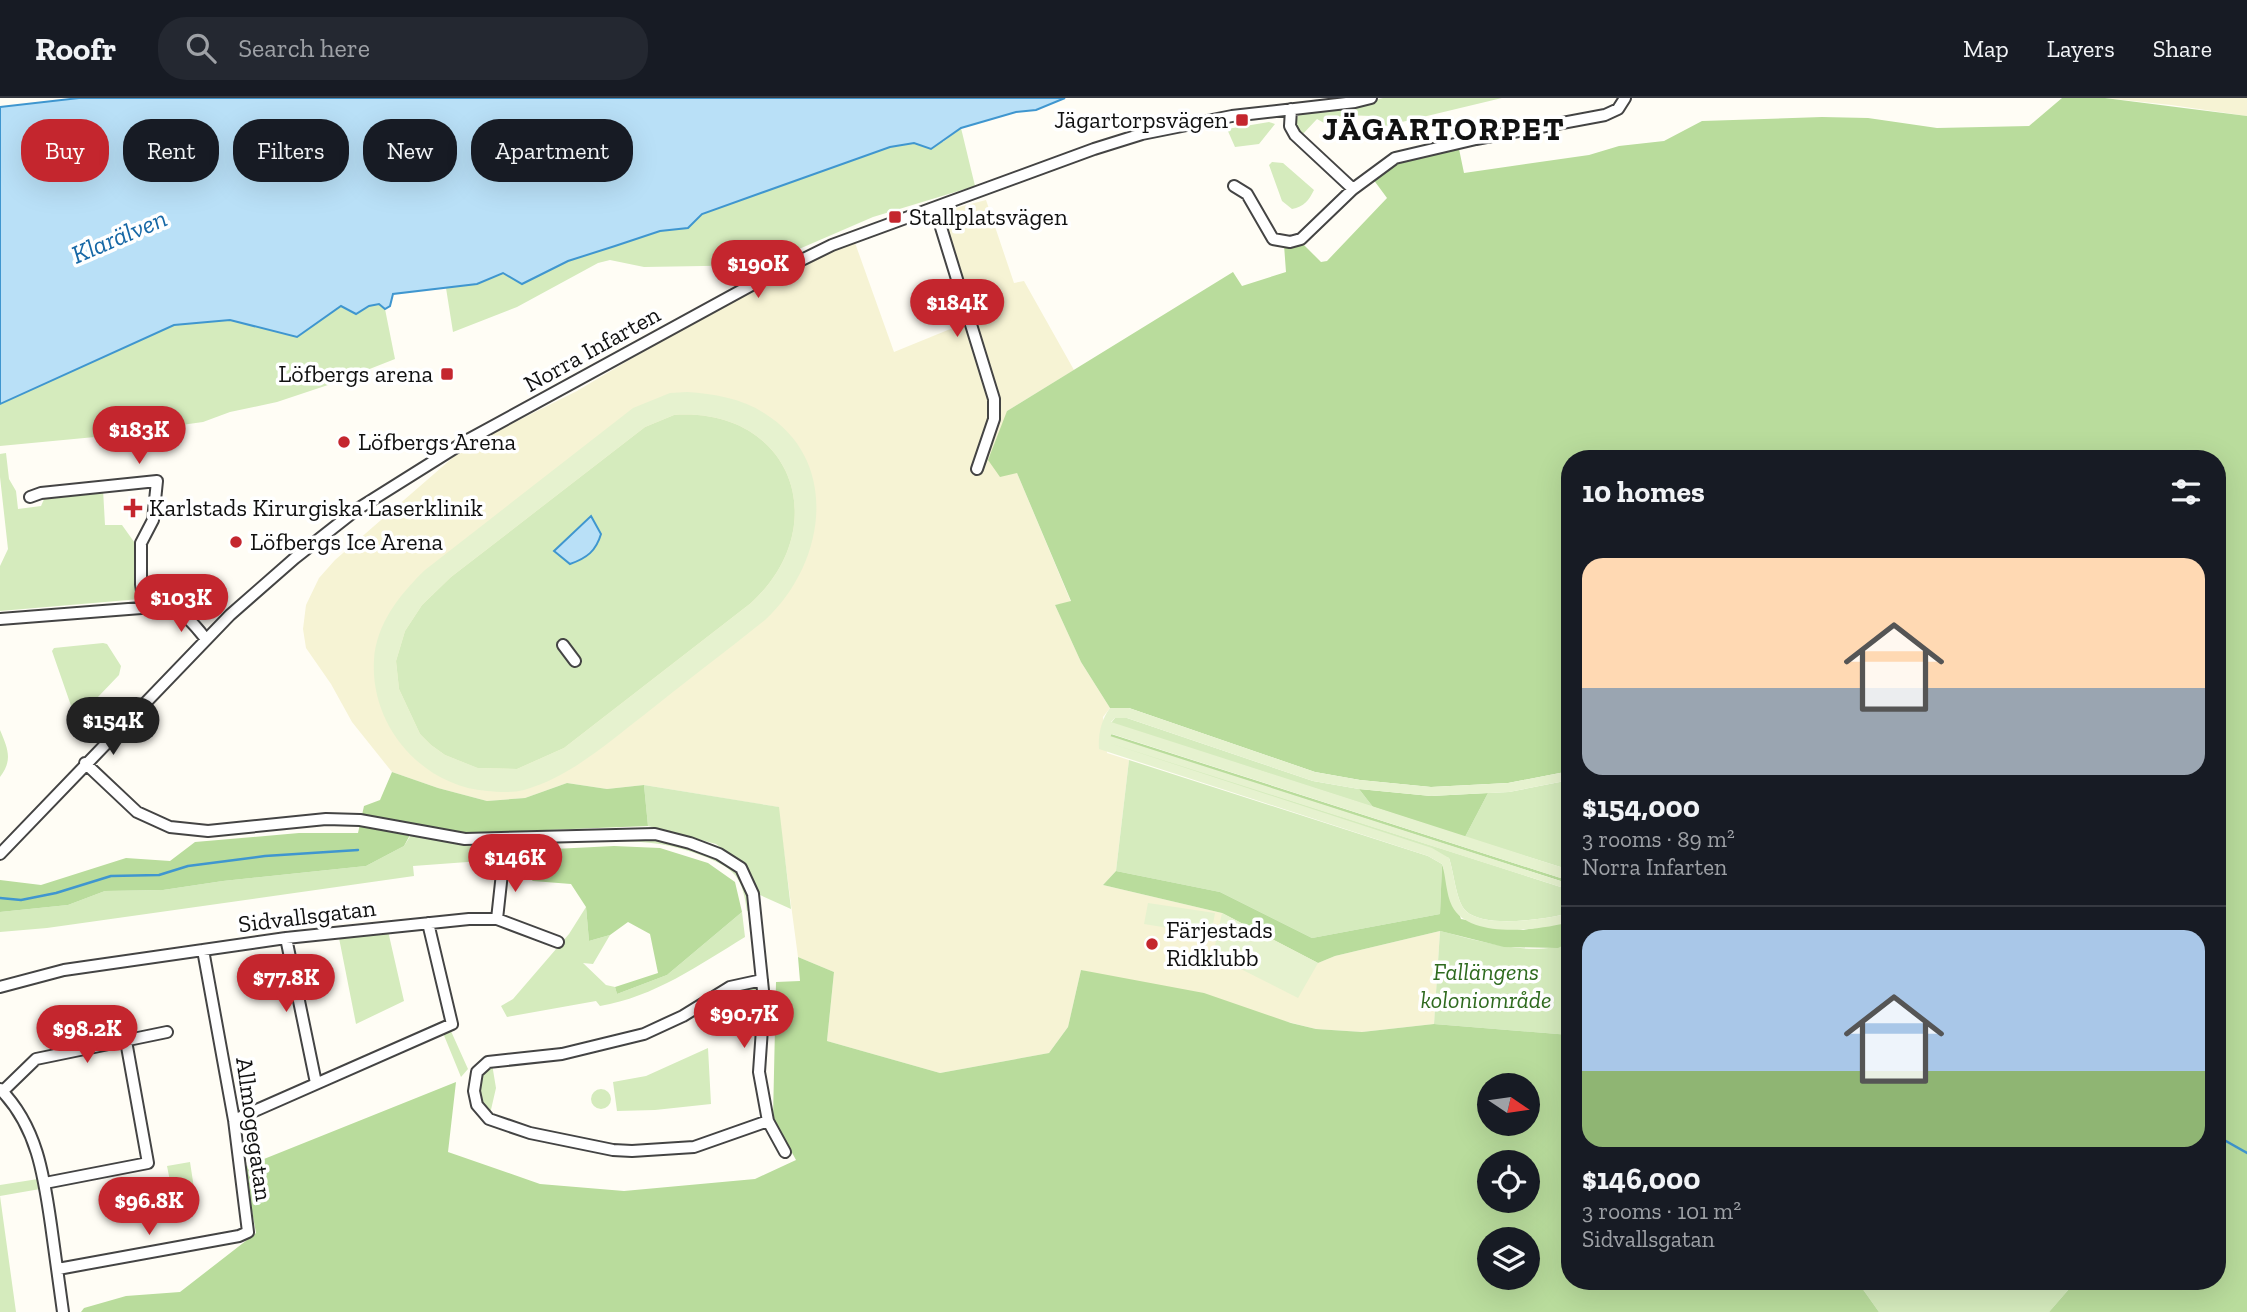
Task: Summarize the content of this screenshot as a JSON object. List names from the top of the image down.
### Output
{
  "streets": {
    "street": ["Norra Infarten", "Sidvallsgatan", "Allmogegatan"]
  },
  "crossings": [
    ["Sidvallsgatan", "Allmogegatan"]
  ],
  "districts": ["JÄGARTORPET"],
  "water": ["Klarälven"],
  "parks": ["Fallängens koloniområde"],
  "places": {
    "transit": ["Jägartorpsvägen", "Stallplatsvägen", "Löfbergs arena"],
    "other": ["Löfbergs Arena", "Löfbergs Ice Arena", "Färjestads Ridklubb"],
    "health": ["Karlstads Kirurgiska Laserklinik"]
  },
  "north": "right",
  "page": {
    "header": "Roofr",
    "search": "Search here",
    "nav": ["Map", "Layers", "Share"],
    "chip": [
      "Buy",
      "Rent",
      "Filters",
      "New",
      "Apartment"
    ],
    "price": [
      "$190K",
      "$184K",
      "$183K",
      "$103K",
      "$154K",
      "$146K",
      "$77.8K",
      "$90.7K",
      "$98.2K",
      "$96.8K"
    ],
    "heading": "10 homes",
    "list": [
      {
        "name": "$154,000",
        "note": "3 rooms · 89 m² · Norra Infarten"
      },
      {
        "name": "$146,000",
        "note": "3 rooms · 101 m² · Sidvallsgatan"
      }
    ]
  }
}
